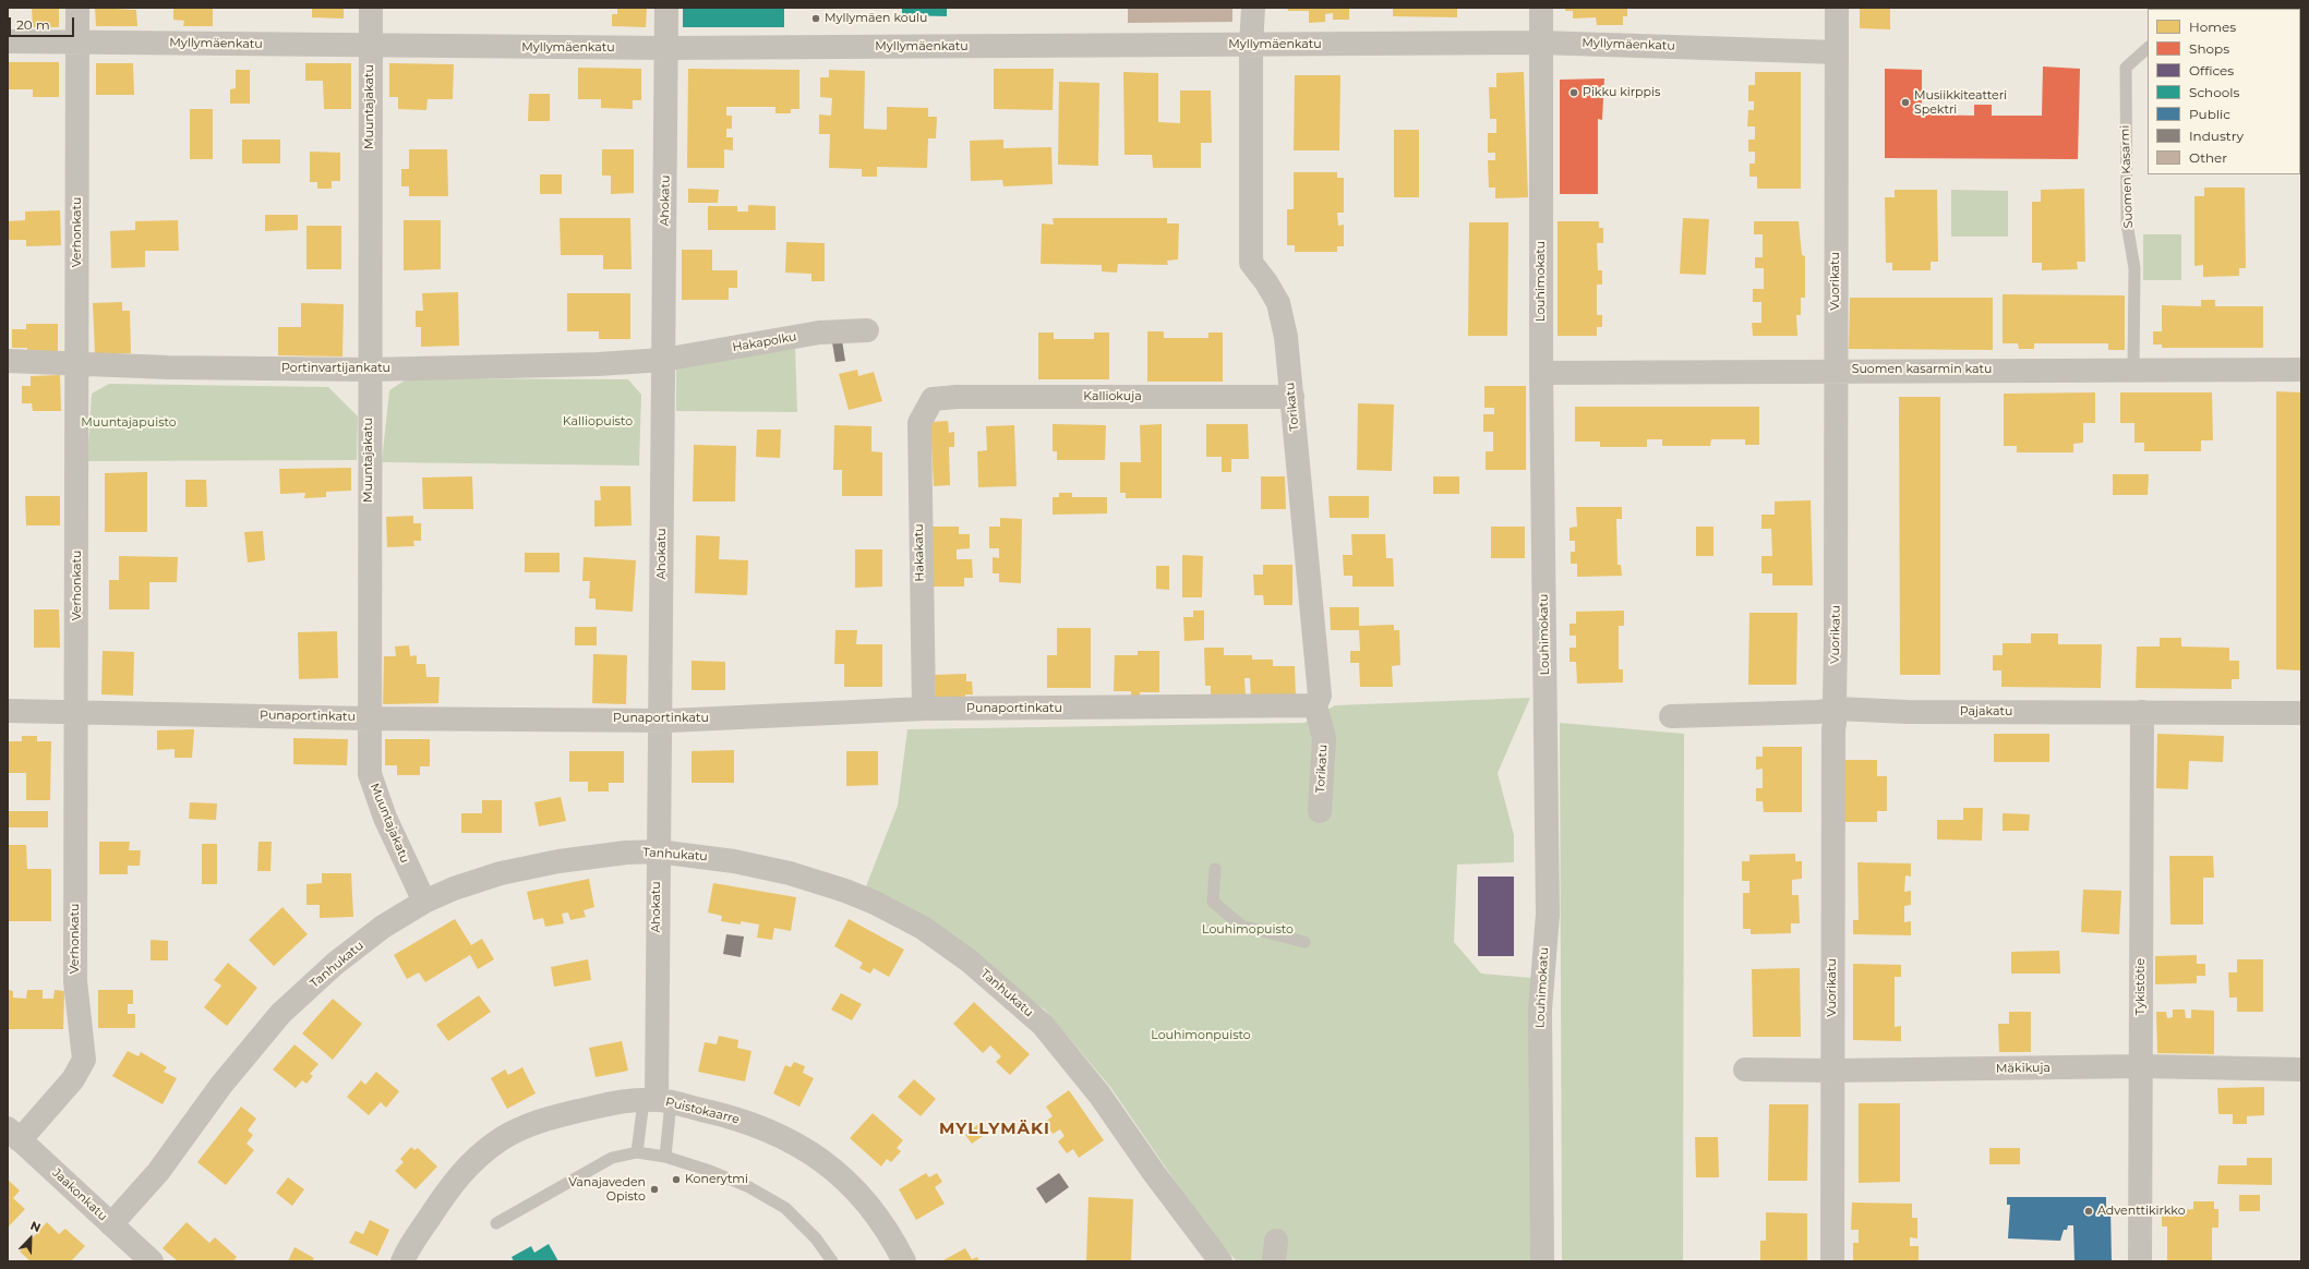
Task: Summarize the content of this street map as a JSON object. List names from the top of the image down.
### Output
{
  "streets": {
    "street": [
      "Myllymäenkatu",
      "Muuntajakatu",
      "Ahokatu",
      "Verhonkatu",
      "Louhimokatu",
      "Vuorikatu",
      "Hakapolku",
      "Portinvartijankatu",
      "Suomen kasarmin katu",
      "Kalliokuja",
      "Torikatu",
      "Hakakatu",
      "Punaportinkatu",
      "Pajakatu",
      "Tanhukatu",
      "Tykistötie",
      "Mäkikuja",
      "Puistokaarre",
      "Jaakonkatu"
    ],
    "lane": ["Suomen Kasarmi"]
  },
  "crossings": [
    ["Myllymäenkatu", "Muuntajakatu"],
    ["Myllymäenkatu", "Ahokatu"],
    ["Myllymäenkatu", "Verhonkatu"],
    ["Myllymäenkatu", "Louhimokatu"],
    ["Myllymäenkatu", "Vuorikatu"],
    ["Myllymäenkatu", "Torikatu"],
    ["Muuntajakatu", "Portinvartijankatu"],
    ["Muuntajakatu", "Punaportinkatu"],
    ["Muuntajakatu", "Tanhukatu"],
    ["Suomen Kasarmi", "Suomen kasarmin katu"],
    ["Ahokatu", "Hakapolku"],
    ["Ahokatu", "Portinvartijankatu"],
    ["Ahokatu", "Punaportinkatu"],
    ["Ahokatu", "Tanhukatu"],
    ["Ahokatu", "Puistokaarre"],
    ["Verhonkatu", "Portinvartijankatu"],
    ["Verhonkatu", "Punaportinkatu"],
    ["Verhonkatu", "Jaakonkatu"],
    ["Louhimokatu", "Suomen kasarmin katu"],
    ["Vuorikatu", "Suomen kasarmin katu"],
    ["Vuorikatu", "Pajakatu"],
    ["Vuorikatu", "Mäkikuja"],
    ["Hakapolku", "Portinvartijankatu"],
    ["Kalliokuja", "Torikatu"],
    ["Kalliokuja", "Hakakatu"],
    ["Torikatu", "Punaportinkatu"],
    ["Hakakatu", "Punaportinkatu"],
    ["Pajakatu", "Tykistötie"],
    ["Tanhukatu", "Jaakonkatu"],
    ["Tykistötie", "Mäkikuja"]
  ],
  "districts": ["MYLLYMÄKI"],
  "parks": [
    "Kalliopuisto",
    "Muuntajapuisto",
    "Louhimopuisto",
    "Louhimonpuisto"
  ],
  "places": [
    "Myllymäen koulu",
    "Pikku kirppis",
    "Musiikkiteatteri Spektri",
    "Konerytmi",
    "Vanajaveden Opisto",
    "Adventtikirkko"
  ],
  "legend": [
    "Homes",
    "Shops",
    "Offices",
    "Schools",
    "Public",
    "Industry",
    "Other"
  ],
  "scale_bar": "20 m",
  "north": "top right"
}
